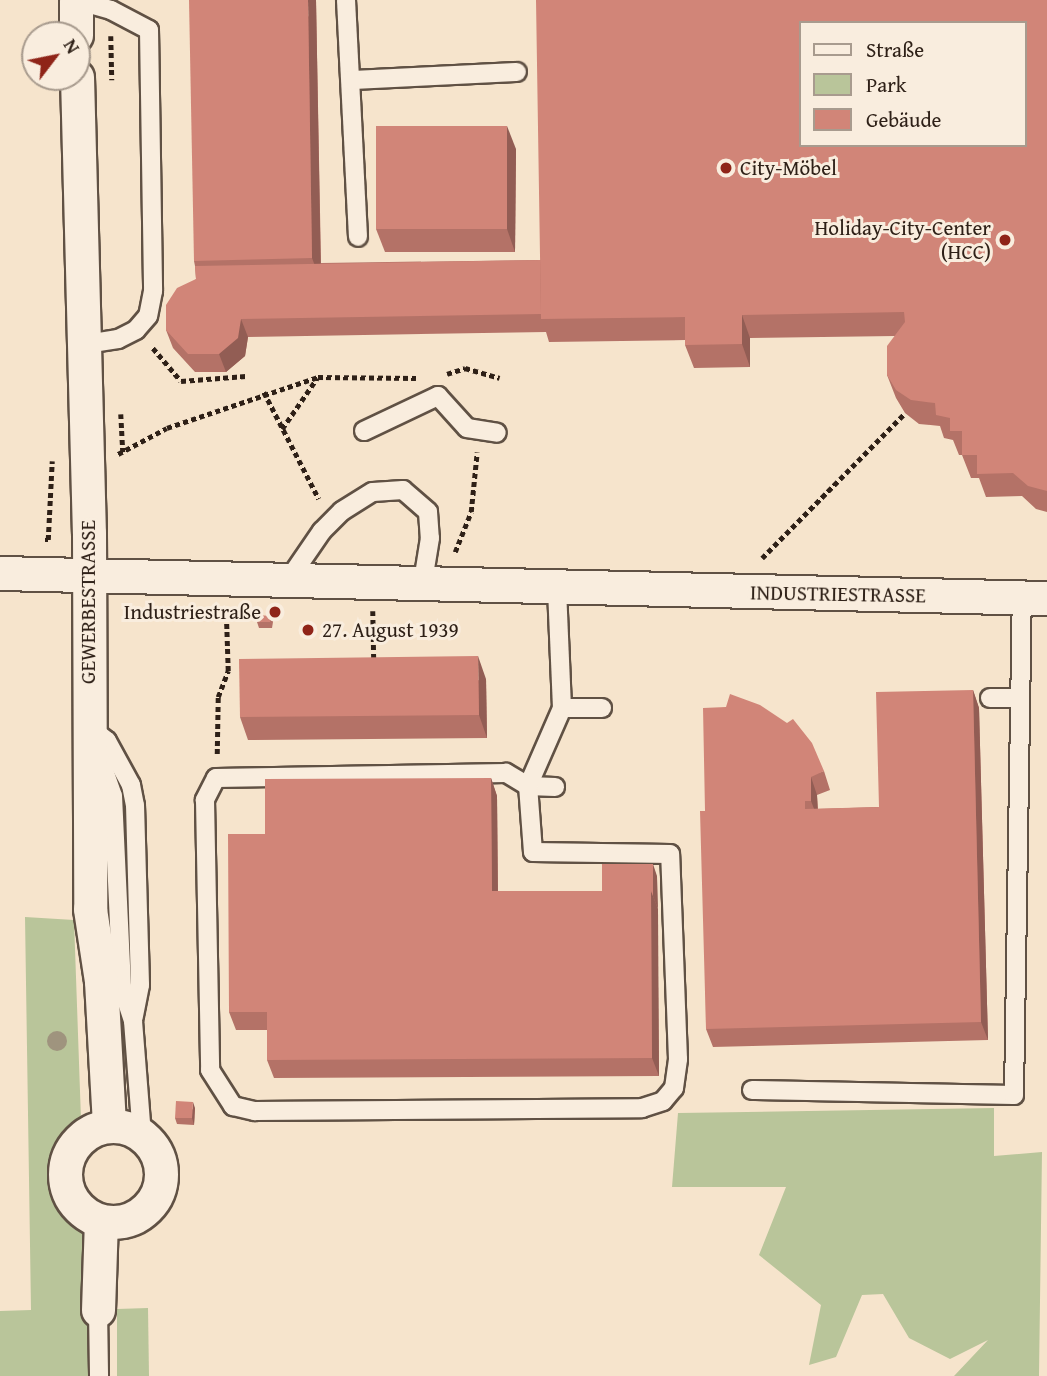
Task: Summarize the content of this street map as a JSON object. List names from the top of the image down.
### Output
{
  "streets": {
    "street": ["INDUSTRIESTRASSE", "GEWERBESTRASSE"]
  },
  "crossings": [
    ["INDUSTRIESTRASSE", "GEWERBESTRASSE"]
  ],
  "places": [
    "City-Möbel",
    "Holiday-City-Center (HCC)",
    "Industriestraße",
    "27. August 1939"
  ],
  "legend": ["Straße", "Park", "Gebäude"],
  "north": "top right"
}
